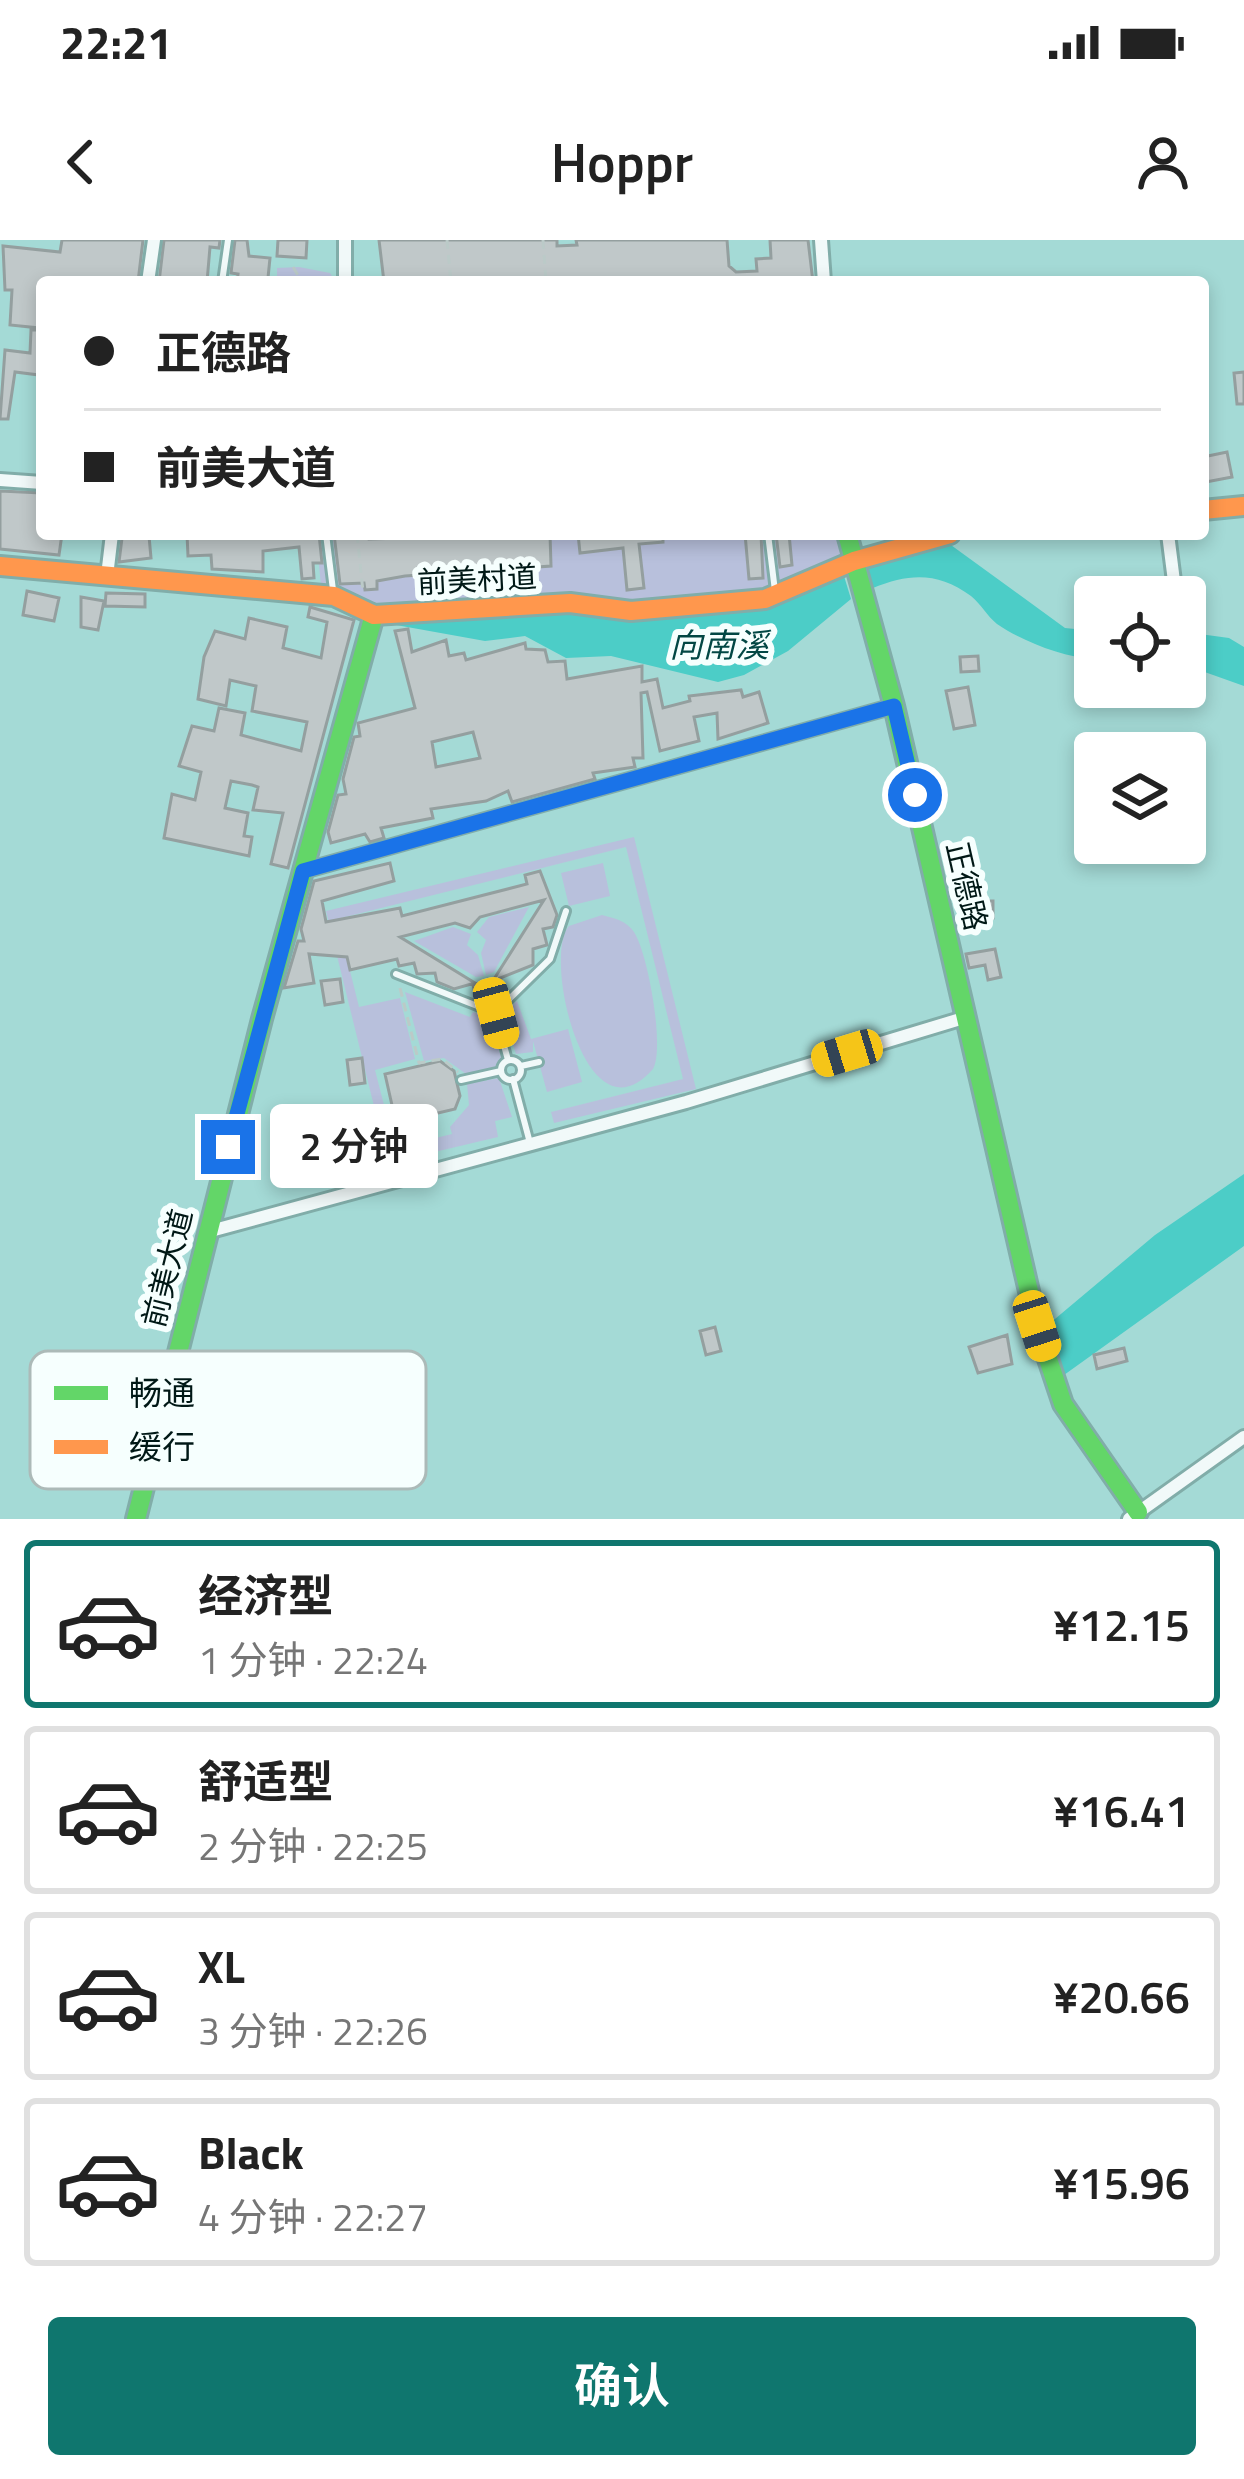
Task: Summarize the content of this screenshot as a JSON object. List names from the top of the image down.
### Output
{
  "streets": {
    "street": ["前美村道", "正德路", "前美大道"]
  },
  "crossings": [
    ["前美村道", "正德路"],
    ["前美村道", "前美大道"]
  ],
  "water": ["向南溪"],
  "legend": ["畅通", "缓行"],
  "page": {
    "status": "22:21",
    "header": "Hoppr",
    "banner": ["正德路", "前美大道"],
    "bubble": "2 分钟",
    "list": [
      {
        "name": "经济型",
        "note": "1 分钟 · 22:24",
        "value": "¥12.15"
      },
      {
        "name": "舒适型",
        "note": "2 分钟 · 22:25",
        "value": "¥16.41"
      },
      {
        "name": "XL",
        "note": "3 分钟 · 22:26",
        "value": "¥20.66"
      },
      {
        "name": "Black",
        "note": "4 分钟 · 22:27",
        "value": "¥15.96"
      }
    ],
    "buttons": "确认"
  }
}
